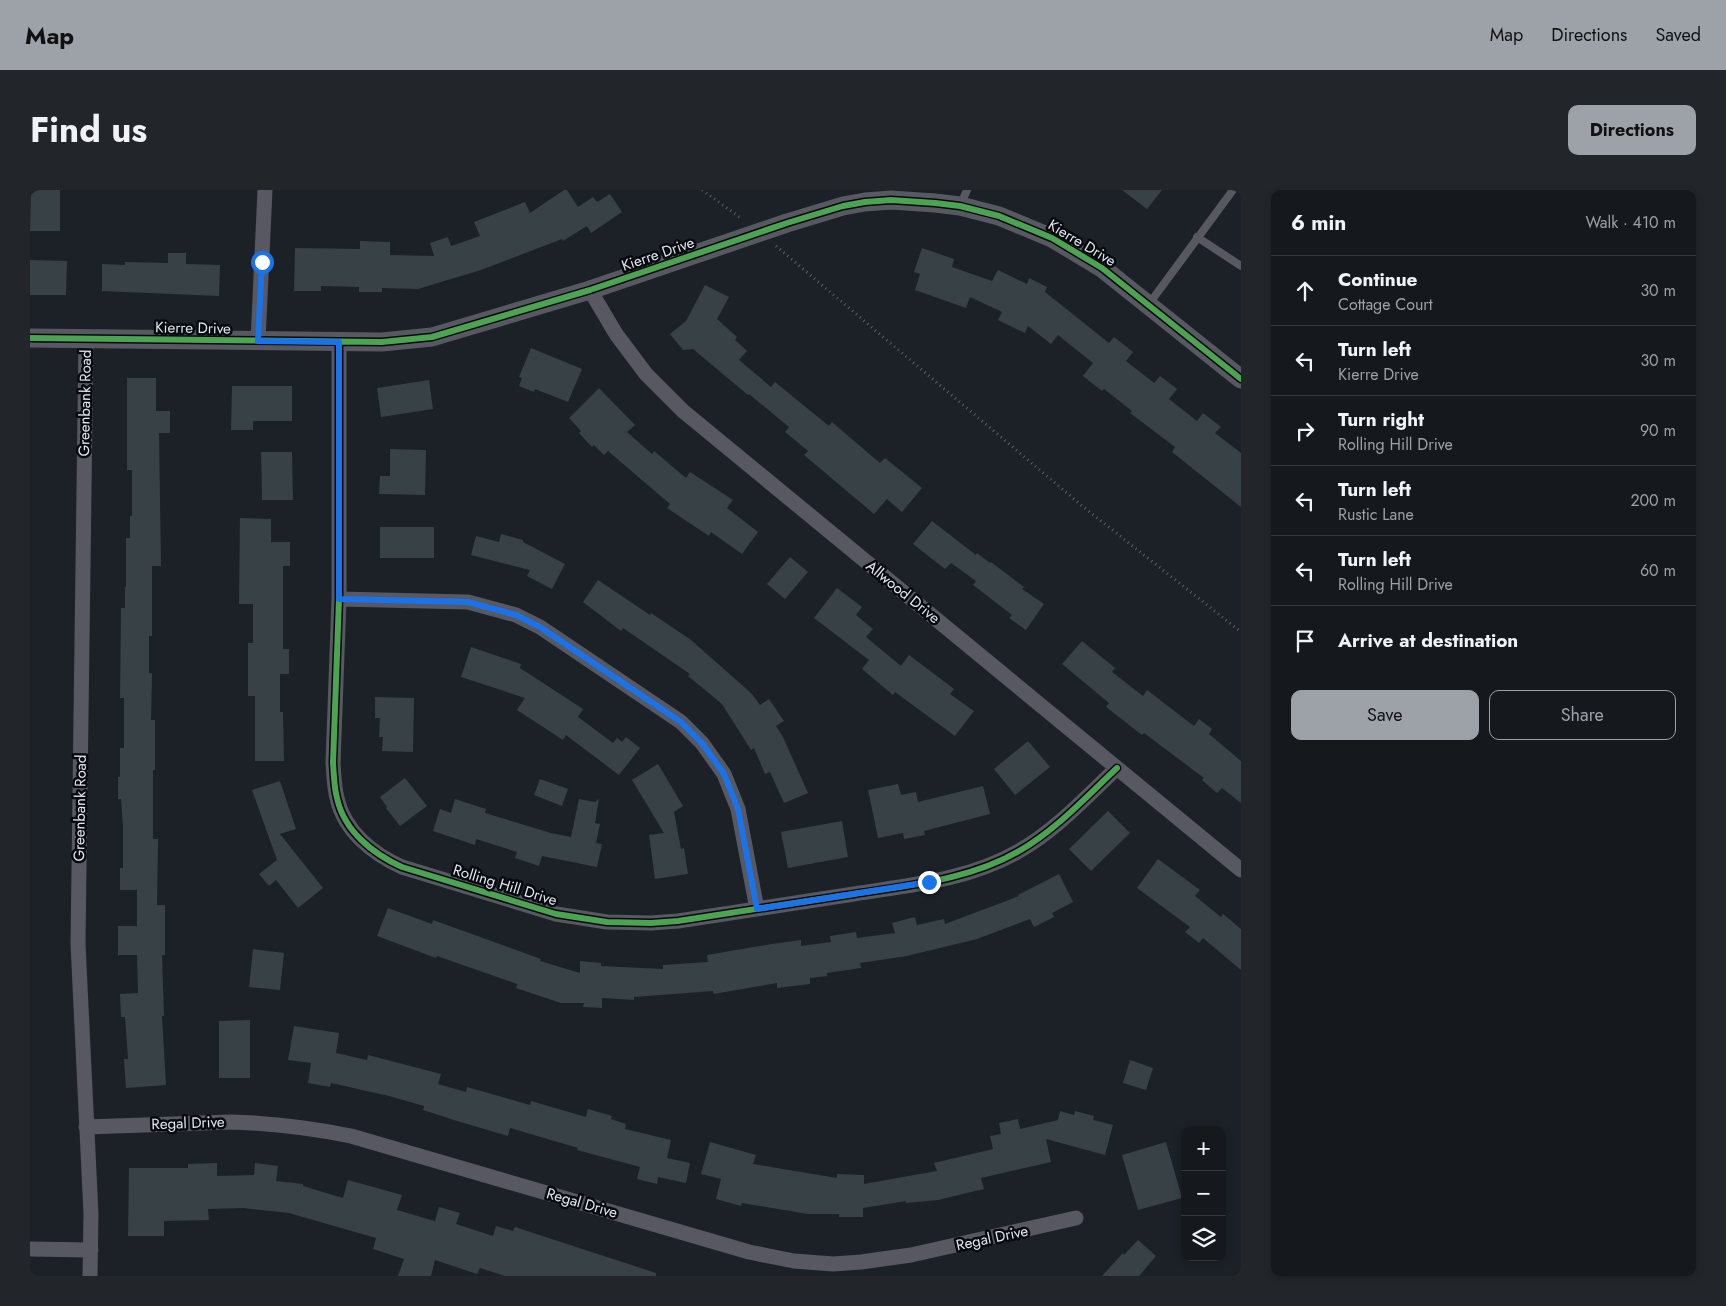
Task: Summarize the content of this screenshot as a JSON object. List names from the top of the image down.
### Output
{
  "streets": {
    "street": [
      "Kierre Drive",
      "Greenbank Road",
      "Allwood Drive",
      "Rolling Hill Drive",
      "Regal Drive"
    ]
  },
  "crossings": [
    ["Kierre Drive", "Greenbank Road"],
    ["Kierre Drive", "Allwood Drive"],
    ["Kierre Drive", "Rolling Hill Drive"],
    ["Greenbank Road", "Regal Drive"],
    ["Allwood Drive", "Rolling Hill Drive"]
  ],
  "page": {
    "header": "Map",
    "nav": ["Map", "Directions", "Saved"],
    "title": "Find us",
    "buttons": [
      "Directions",
      ["Save", "Share"]
    ],
    "heading": ["6 min", "Walk · 410 m"],
    "list": [
      ["Continue", "Cottage Court", "30 m"],
      ["Turn left", "Kierre Drive", "30 m"],
      ["Turn right", "Rolling Hill Drive", "90 m"],
      ["Turn left", "Rustic Lane", "200 m"],
      ["Turn left", "Rolling Hill Drive", "60 m"],
      "Arrive at destination"
    ],
    "map_buttons": ["+", "−"]
  }
}
